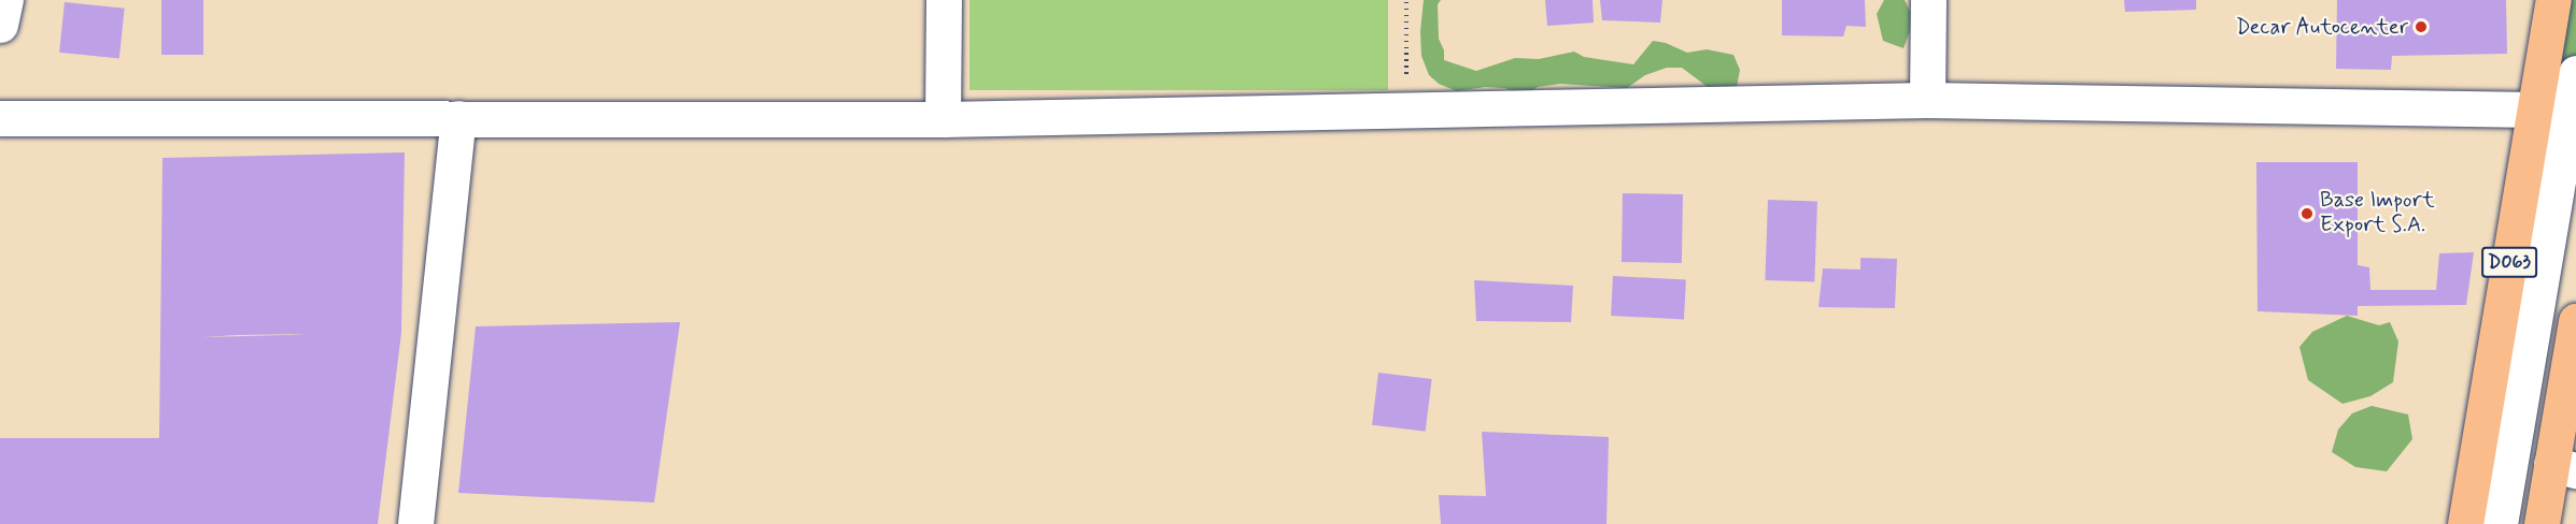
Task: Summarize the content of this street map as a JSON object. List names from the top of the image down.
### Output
{
  "streets": {
    "main road": ["D063"]
  },
  "places": ["Decar Autocenter", "Base Import Export S.A."]
}
